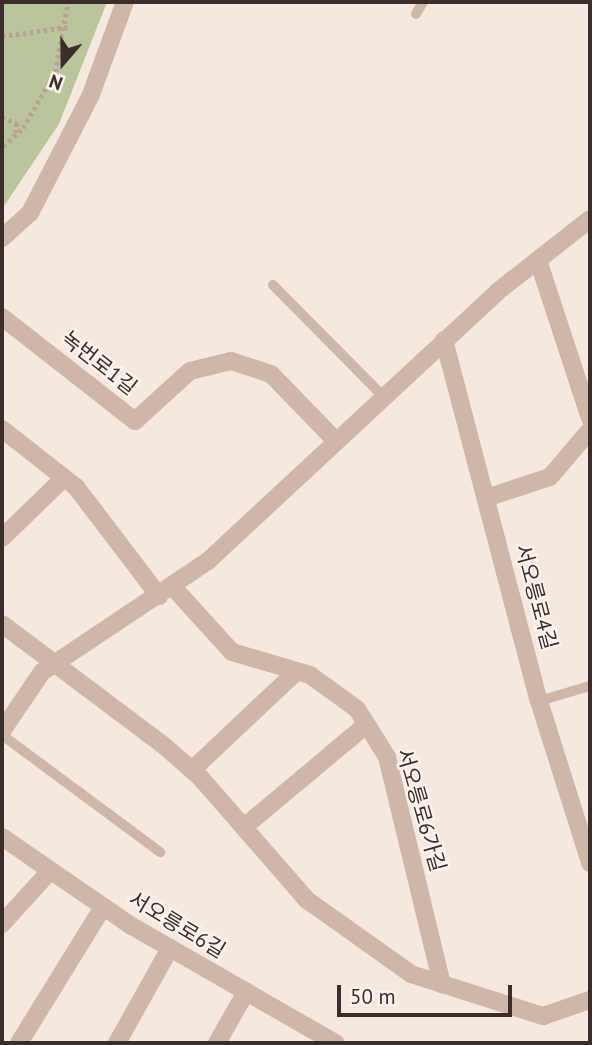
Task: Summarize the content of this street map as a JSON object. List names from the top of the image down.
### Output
{
  "streets": {
    "street": [
      "녹번로1길",
      "서오릉로4길",
      "서오릉로6가길",
      "서오릉로6길"
    ]
  },
  "scale_bar": "50 m",
  "north": "bottom"
}
